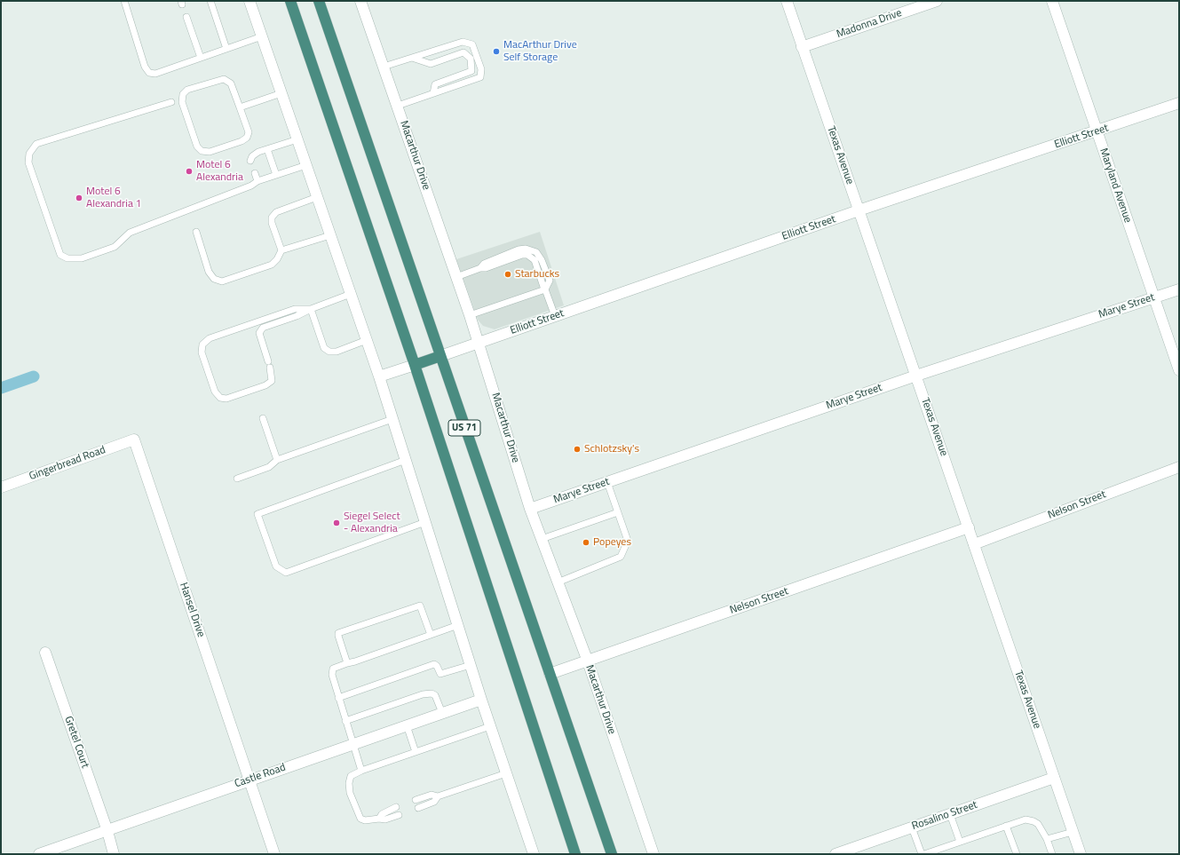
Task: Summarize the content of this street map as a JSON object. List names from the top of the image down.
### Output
{
  "streets": {
    "highway": ["US 71"],
    "street": [
      "Madonna Drive",
      "Elliott Street",
      "Macarthur Drive",
      "Texas Avenue",
      "Maryland Avenue",
      "Marye Street",
      "Gingerbread Road",
      "Nelson Street",
      "Hansel Drive",
      "Gretel Court",
      "Castle Road",
      "Rosalino Street"
    ]
  },
  "crossings": [
    ["Madonna Drive", "Texas Avenue"],
    ["Elliott Street", "Macarthur Drive"],
    ["Elliott Street", "Texas Avenue"],
    ["Elliott Street", "Maryland Avenue"],
    ["Elliott Street", "US 71"],
    ["Macarthur Drive", "Marye Street"],
    ["Macarthur Drive", "Nelson Street"],
    ["Texas Avenue", "Marye Street"],
    ["Texas Avenue", "Nelson Street"],
    ["Texas Avenue", "Rosalino Street"],
    ["Maryland Avenue", "Marye Street"],
    ["US 71", "Nelson Street"],
    ["Gingerbread Road", "Hansel Drive"],
    ["Hansel Drive", "Castle Road"],
    ["Gretel Court", "Castle Road"]
  ],
  "places": [
    "MacArthur Drive Self Storage",
    "Motel 6 Alexandria",
    "Motel 6 Alexandria 1",
    "Starbucks",
    "Schlotzsky's",
    "Siegel Select - Alexandria",
    "Popeyes"
  ]
}
